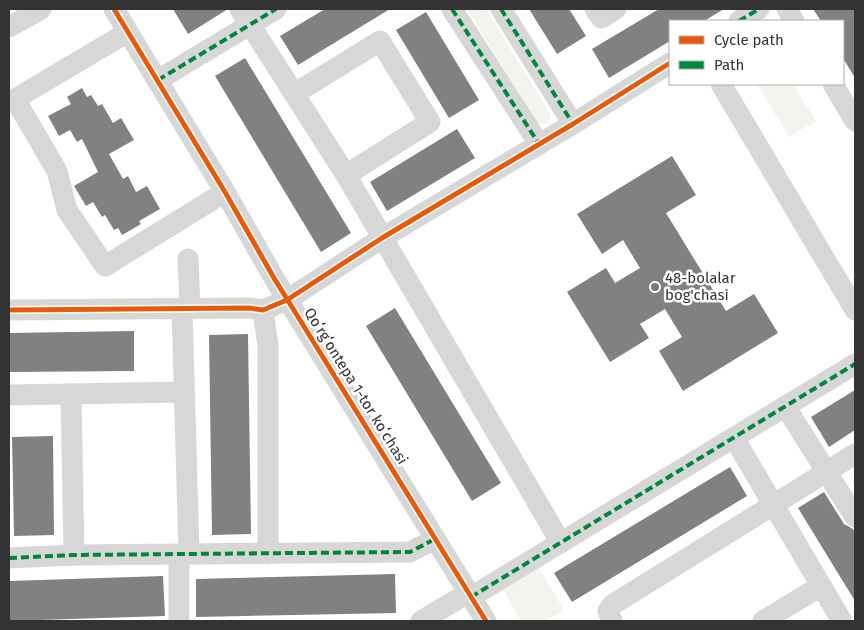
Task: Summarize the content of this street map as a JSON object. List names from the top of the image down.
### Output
{
  "streets": {
    "street": ["Qoʻrgʻontepa 1-tor koʻchasi"]
  },
  "places": ["48-bolalar bog'chasi"],
  "legend": ["Cycle path", "Path"]
}
